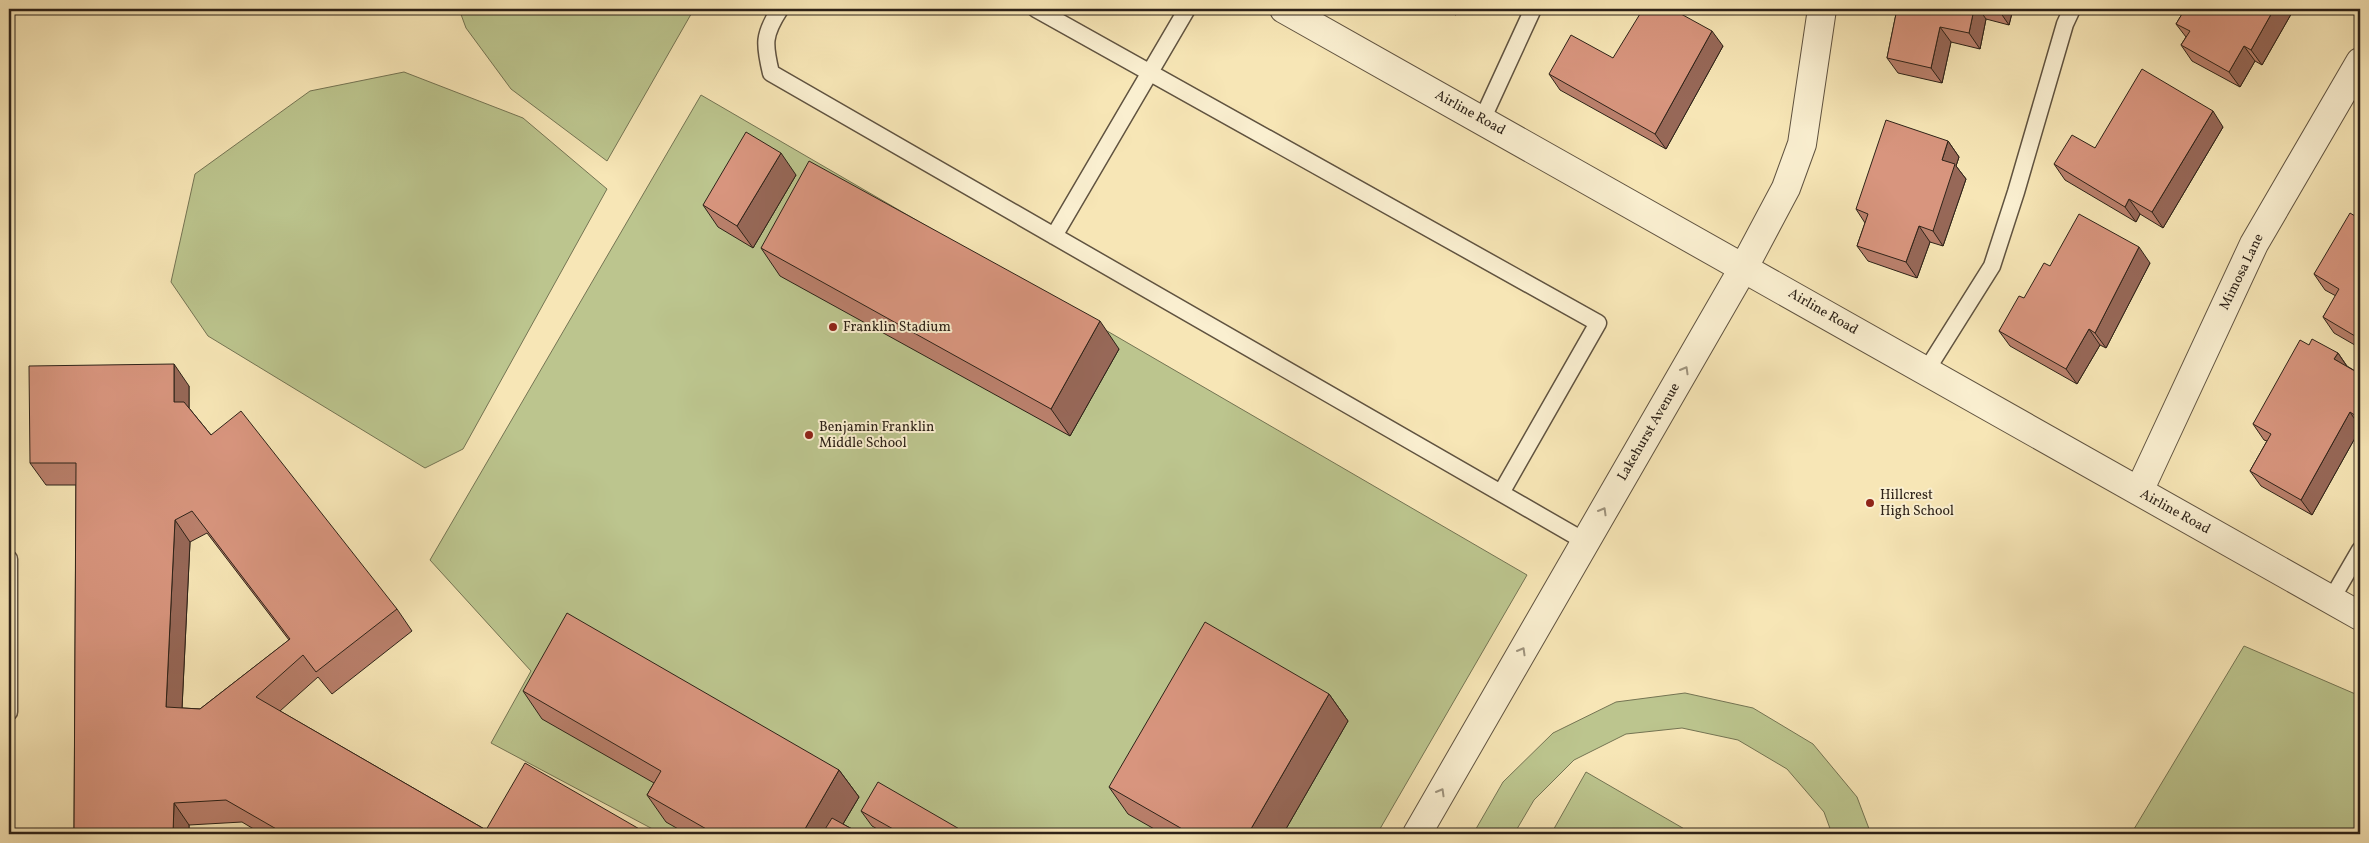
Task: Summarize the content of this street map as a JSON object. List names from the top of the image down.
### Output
{
  "streets": {
    "street": ["Airline Road", "Mimosa Lane", "Lakehurst Avenue"]
  },
  "crossings": [
    ["Airline Road", "Mimosa Lane"],
    ["Airline Road", "Lakehurst Avenue"]
  ],
  "one_way": ["Lakehurst Avenue"],
  "places": ["Franklin Stadium", "Benjamin Franklin Middle School", "Hillcrest High School"]
}
